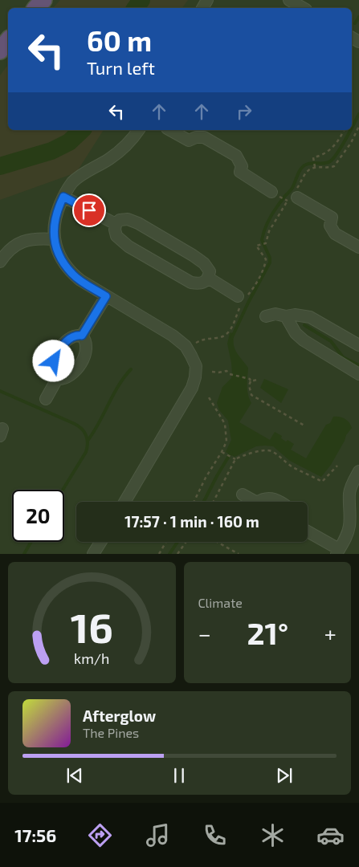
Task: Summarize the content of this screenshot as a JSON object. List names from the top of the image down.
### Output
{
  "page": {
    "turn": ["60 m", "Turn left"],
    "limit": "20",
    "trip": "17:57 · 1 min · 160 m",
    "tile": "Climate",
    "heat": ["−", "21°", "+"],
    "song": ["Afterglow", "The Pines"],
    "tabs": "17:56",
    "gauge": ["16", "km/h"]
  }
}
